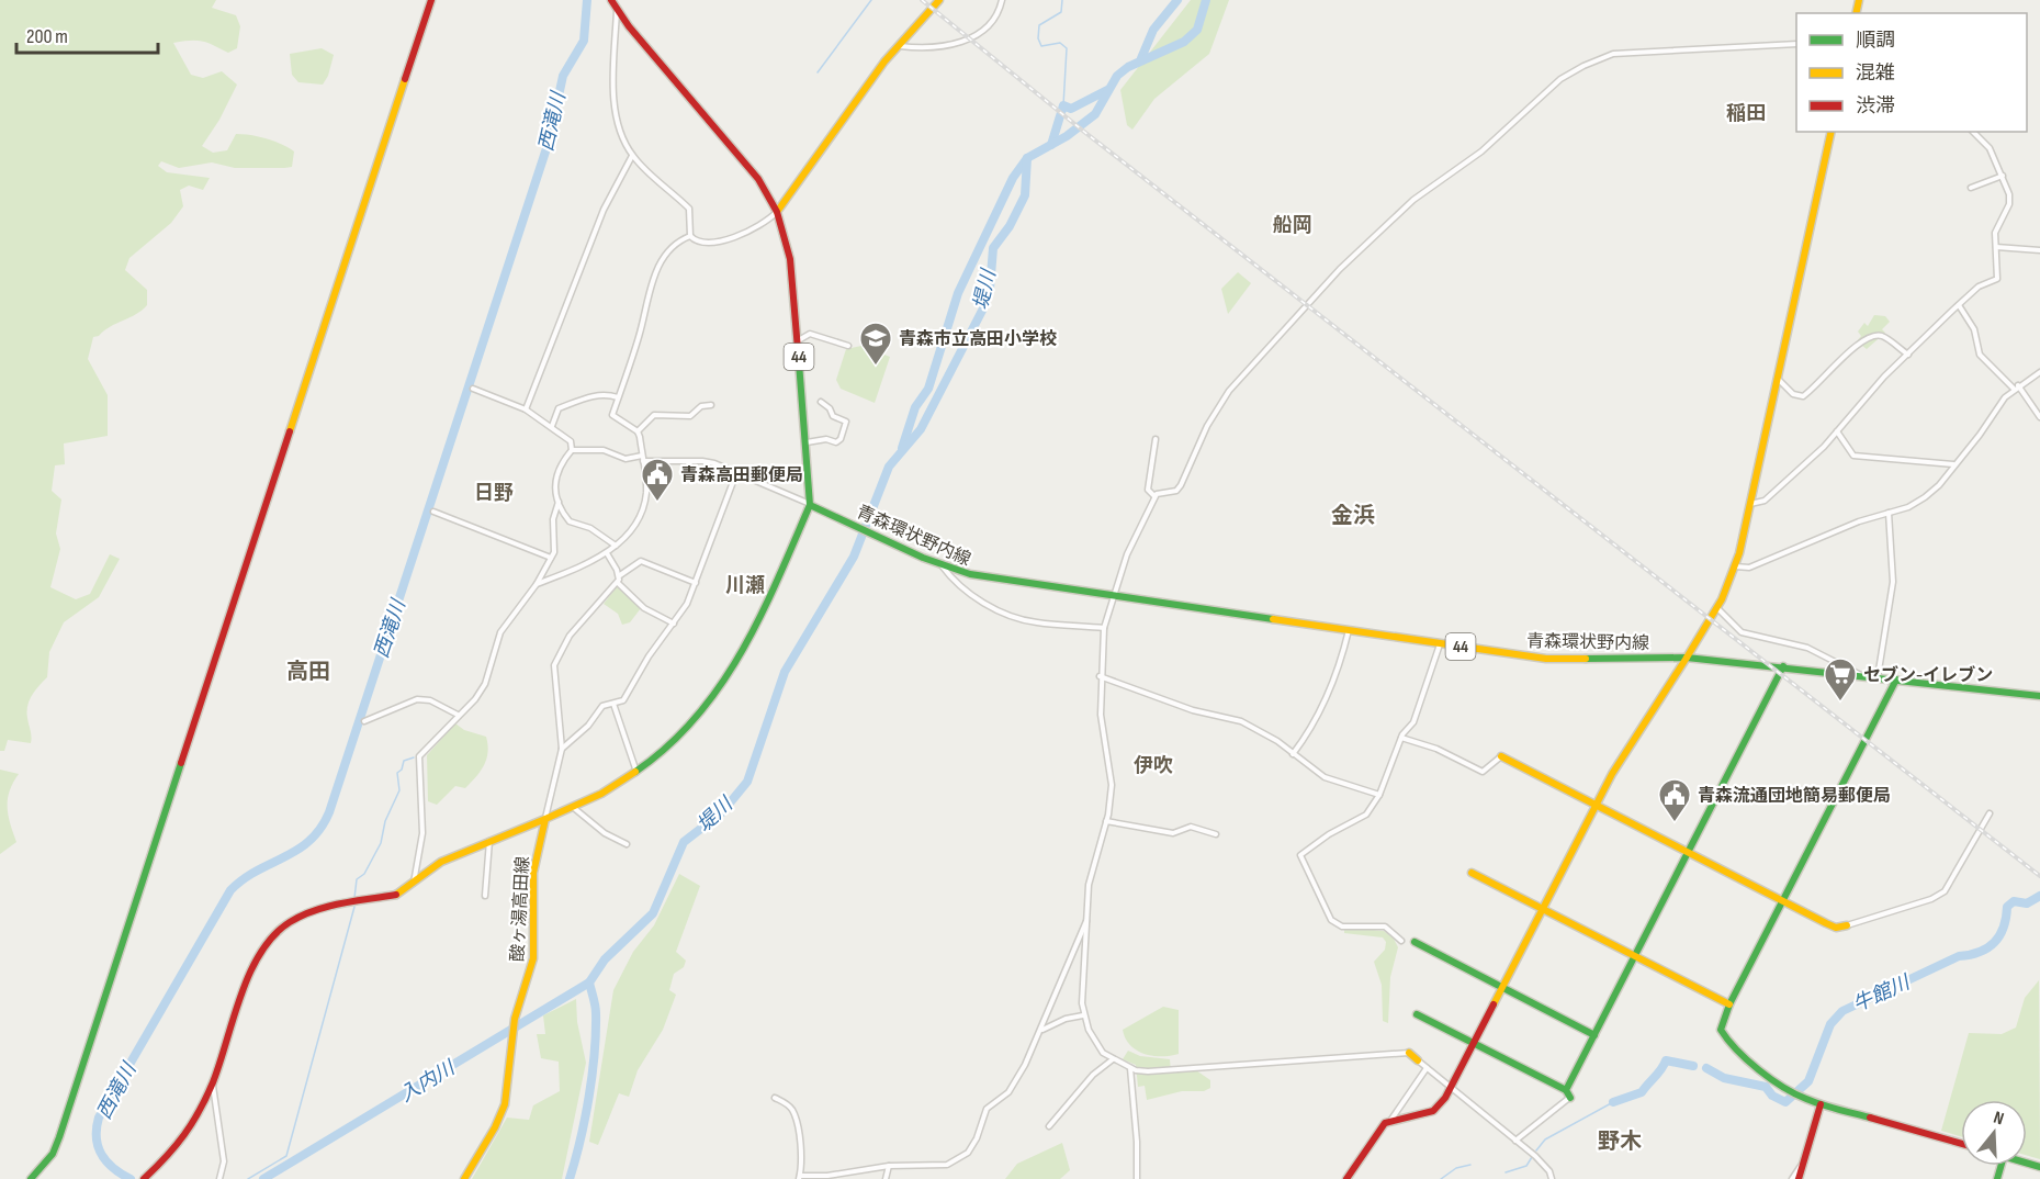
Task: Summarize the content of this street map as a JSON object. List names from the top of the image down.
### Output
{
  "streets": {
    "street": ["44", "青森環状野内線", "酸ヶ湯高田線"]
  },
  "crossings": [
    ["44", "青森環状野内線"]
  ],
  "districts": [
    "稲田",
    "船岡",
    "日野",
    "金浜",
    "川瀬",
    "高田",
    "伊吹",
    "野木"
  ],
  "water": [
    "西滝川",
    "堤川",
    "牛館川",
    "入内川"
  ],
  "places": {
    "school or university": ["青森市立高田小学校"],
    "public building": ["青森高田郵便局", "青森流通団地簡易郵便局"],
    "supermarket": ["セブン-イレブン"]
  },
  "legend": ["順調", "混雑", "渋滞"],
  "scale_bar": "200 m",
  "north": "top"
}
